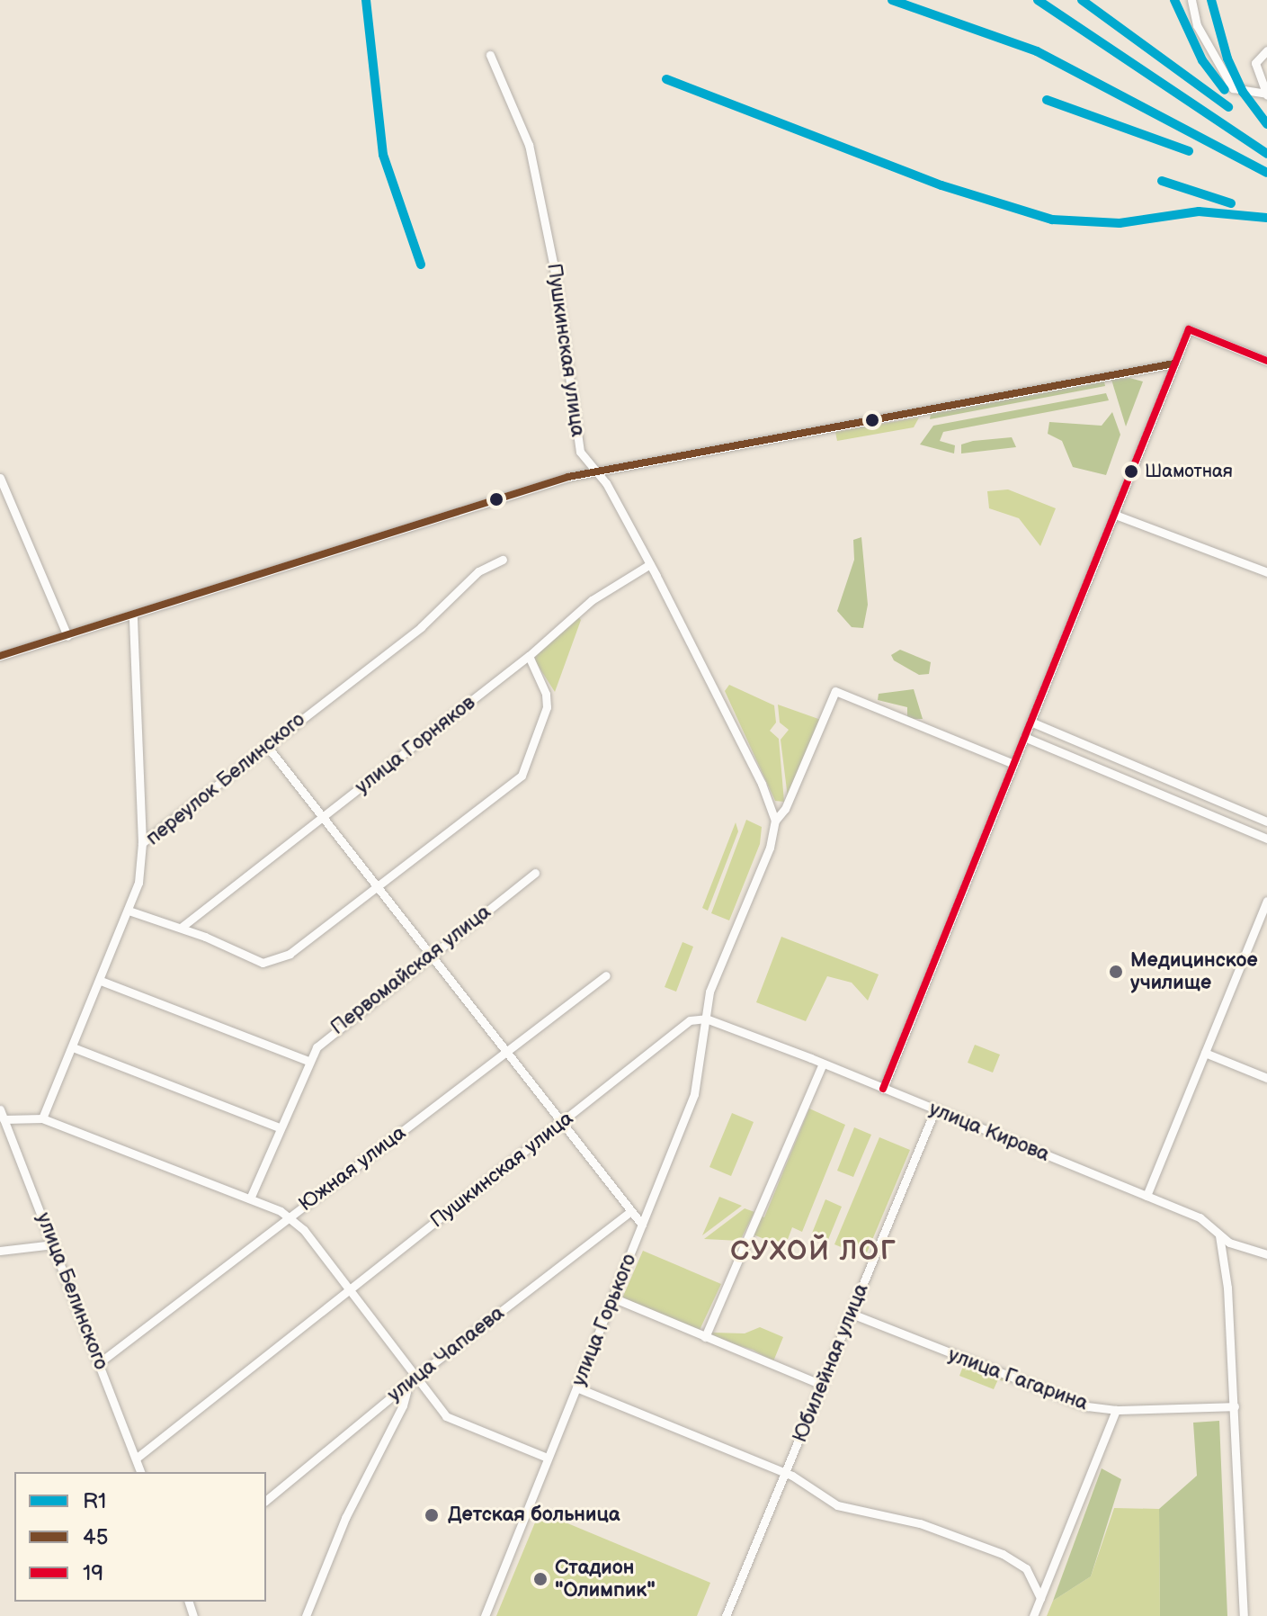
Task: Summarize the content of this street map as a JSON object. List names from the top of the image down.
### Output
{
  "streets": {
    "street": [
      "Пушкинская улица",
      "улица Горняков",
      "переулок Белинского",
      "Первомайская улица",
      "улица Кирова",
      "Южная улица",
      "улица Белинского",
      "улица Горького",
      "улица Чапаева",
      "Юбилейная улица",
      "улица Гагарина"
    ]
  },
  "crossings": [
    ["Пушкинская улица", "улица Горняков"],
    ["Пушкинская улица", "улица Кирова"],
    ["Пушкинская улица", "улица Белинского"],
    ["Пушкинская улица", "улица Горького"],
    ["улица Кирова", "улица Горького"],
    ["улица Кирова", "Юбилейная улица"],
    ["Южная улица", "улица Белинского"],
    ["Юбилейная улица", "улица Гагарина"]
  ],
  "districts": ["СУХОЙ ЛОГ"],
  "places": [
    "Шамотная",
    "Медицинское училище",
    "Детская больница",
    "Стадион \"Олимпик\""
  ],
  "lines": ["transit line R1", "transit line 19", "transit line 45"],
  "legend": ["R1", "45", "19"]
}
